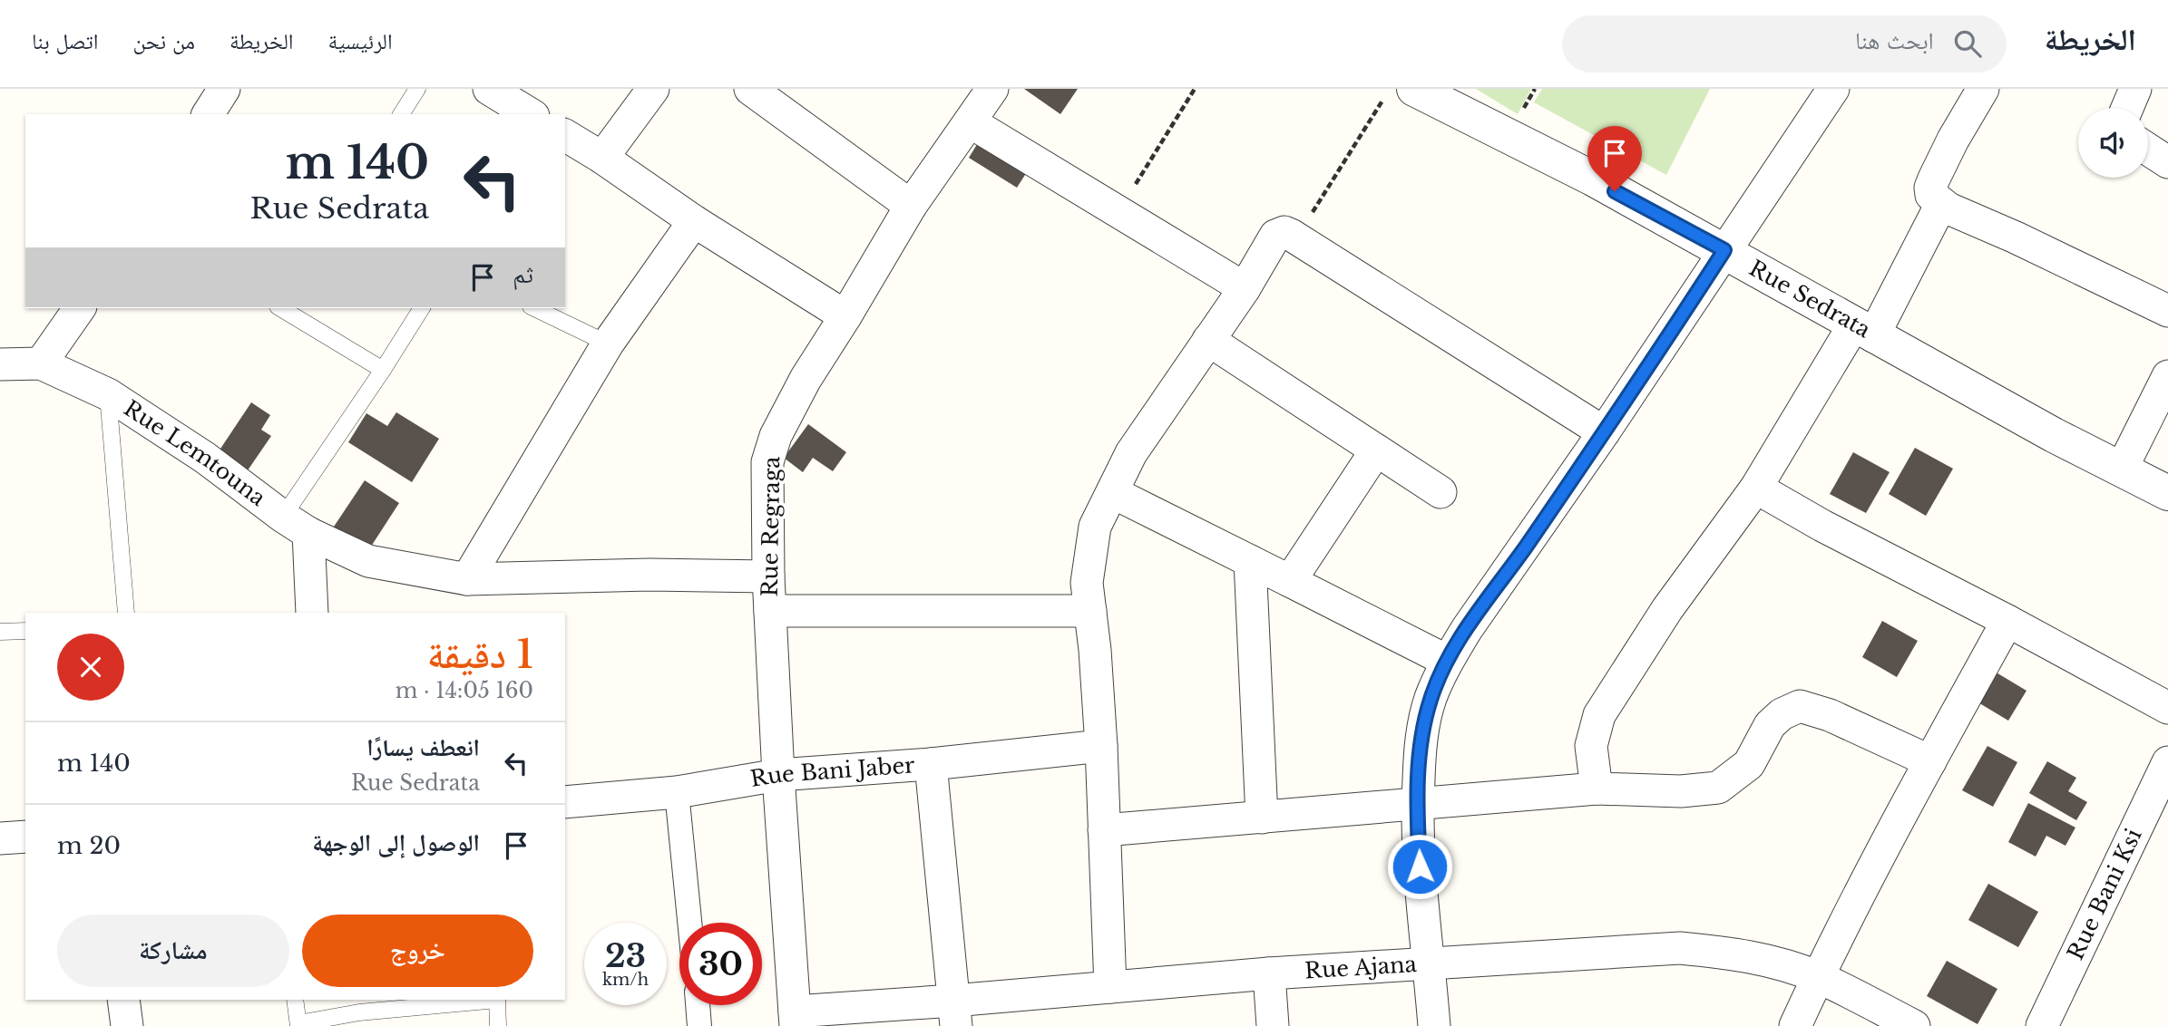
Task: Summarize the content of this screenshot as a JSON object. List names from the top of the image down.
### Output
{
  "streets": {
    "street": [
      "Rue Sedrata",
      "Rue Lemtouna",
      "Rue Regraga",
      "Rue Bani Jaber",
      "Rue Bani Ksi",
      "Rue Ajana"
    ]
  },
  "crossings": [
    ["Rue Lemtouna", "Rue Regraga"],
    ["Rue Regraga", "Rue Bani Jaber"],
    ["Rue Regraga", "Rue Ajana"]
  ],
  "page": {
    "header": "الخريطة",
    "search": "ابحث هنا",
    "nav": [
      "الرئيسية",
      "الخريطة",
      "من نحن",
      "اتصل بنا"
    ],
    "turn": ["140 m", "Rue Sedrata"],
    "then": "ثم",
    "heading": ["1 دقيقة", "160 m · 14:05"],
    "list": [
      {
        "name": "انعطف يسارًا",
        "note": "Rue Sedrata",
        "value": "140 m"
      },
      {
        "name": "الوصول إلى الوجهة",
        "value": "20 m"
      }
    ],
    "buttons": ["خروج", "مشاركة"],
    "speed": "23 km/h",
    "limit": "30"
  }
}
